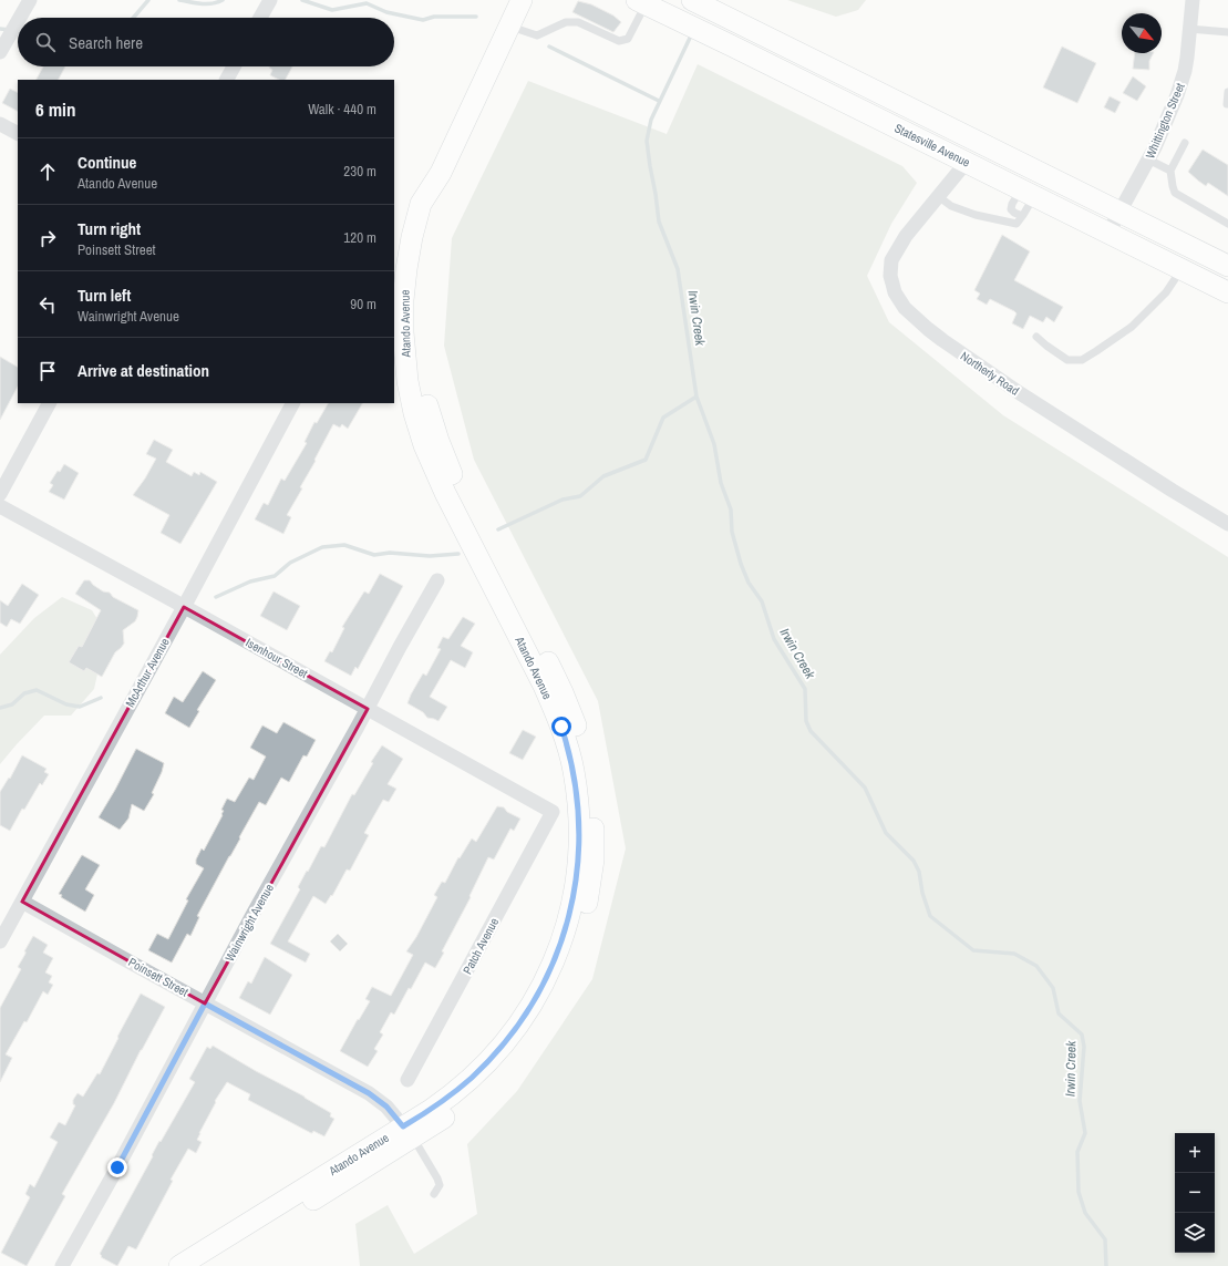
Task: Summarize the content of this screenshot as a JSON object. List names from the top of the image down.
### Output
{
  "streets": {
    "main road": ["Statesville Avenue", "Atando Avenue"],
    "street": [
      "Whittington Street",
      "Northerly Road",
      "Isenhour Street",
      "McArthur Avenue",
      "Wainwright Avenue",
      "Patch Avenue",
      "Poinsett Street"
    ]
  },
  "crossings": [
    ["Whittington Street", "Statesville Avenue"],
    ["Statesville Avenue", "Northerly Road"],
    ["Atando Avenue", "Poinsett Street"],
    ["Isenhour Street", "McArthur Avenue"],
    ["Isenhour Street", "Wainwright Avenue"],
    ["Isenhour Street", "Patch Avenue"],
    ["McArthur Avenue", "Poinsett Street"],
    ["Wainwright Avenue", "Poinsett Street"]
  ],
  "water": ["Irwin Creek"],
  "north": "bottom right",
  "page": {
    "search": "Search here",
    "heading": ["6 min", "Walk · 440 m"],
    "list": [
      ["Continue", "Atando Avenue", "230 m"],
      ["Turn right", "Poinsett Street", "120 m"],
      ["Turn left", "Wainwright Avenue", "90 m"],
      "Arrive at destination"
    ],
    "map_buttons": ["+", "−"]
  }
}
